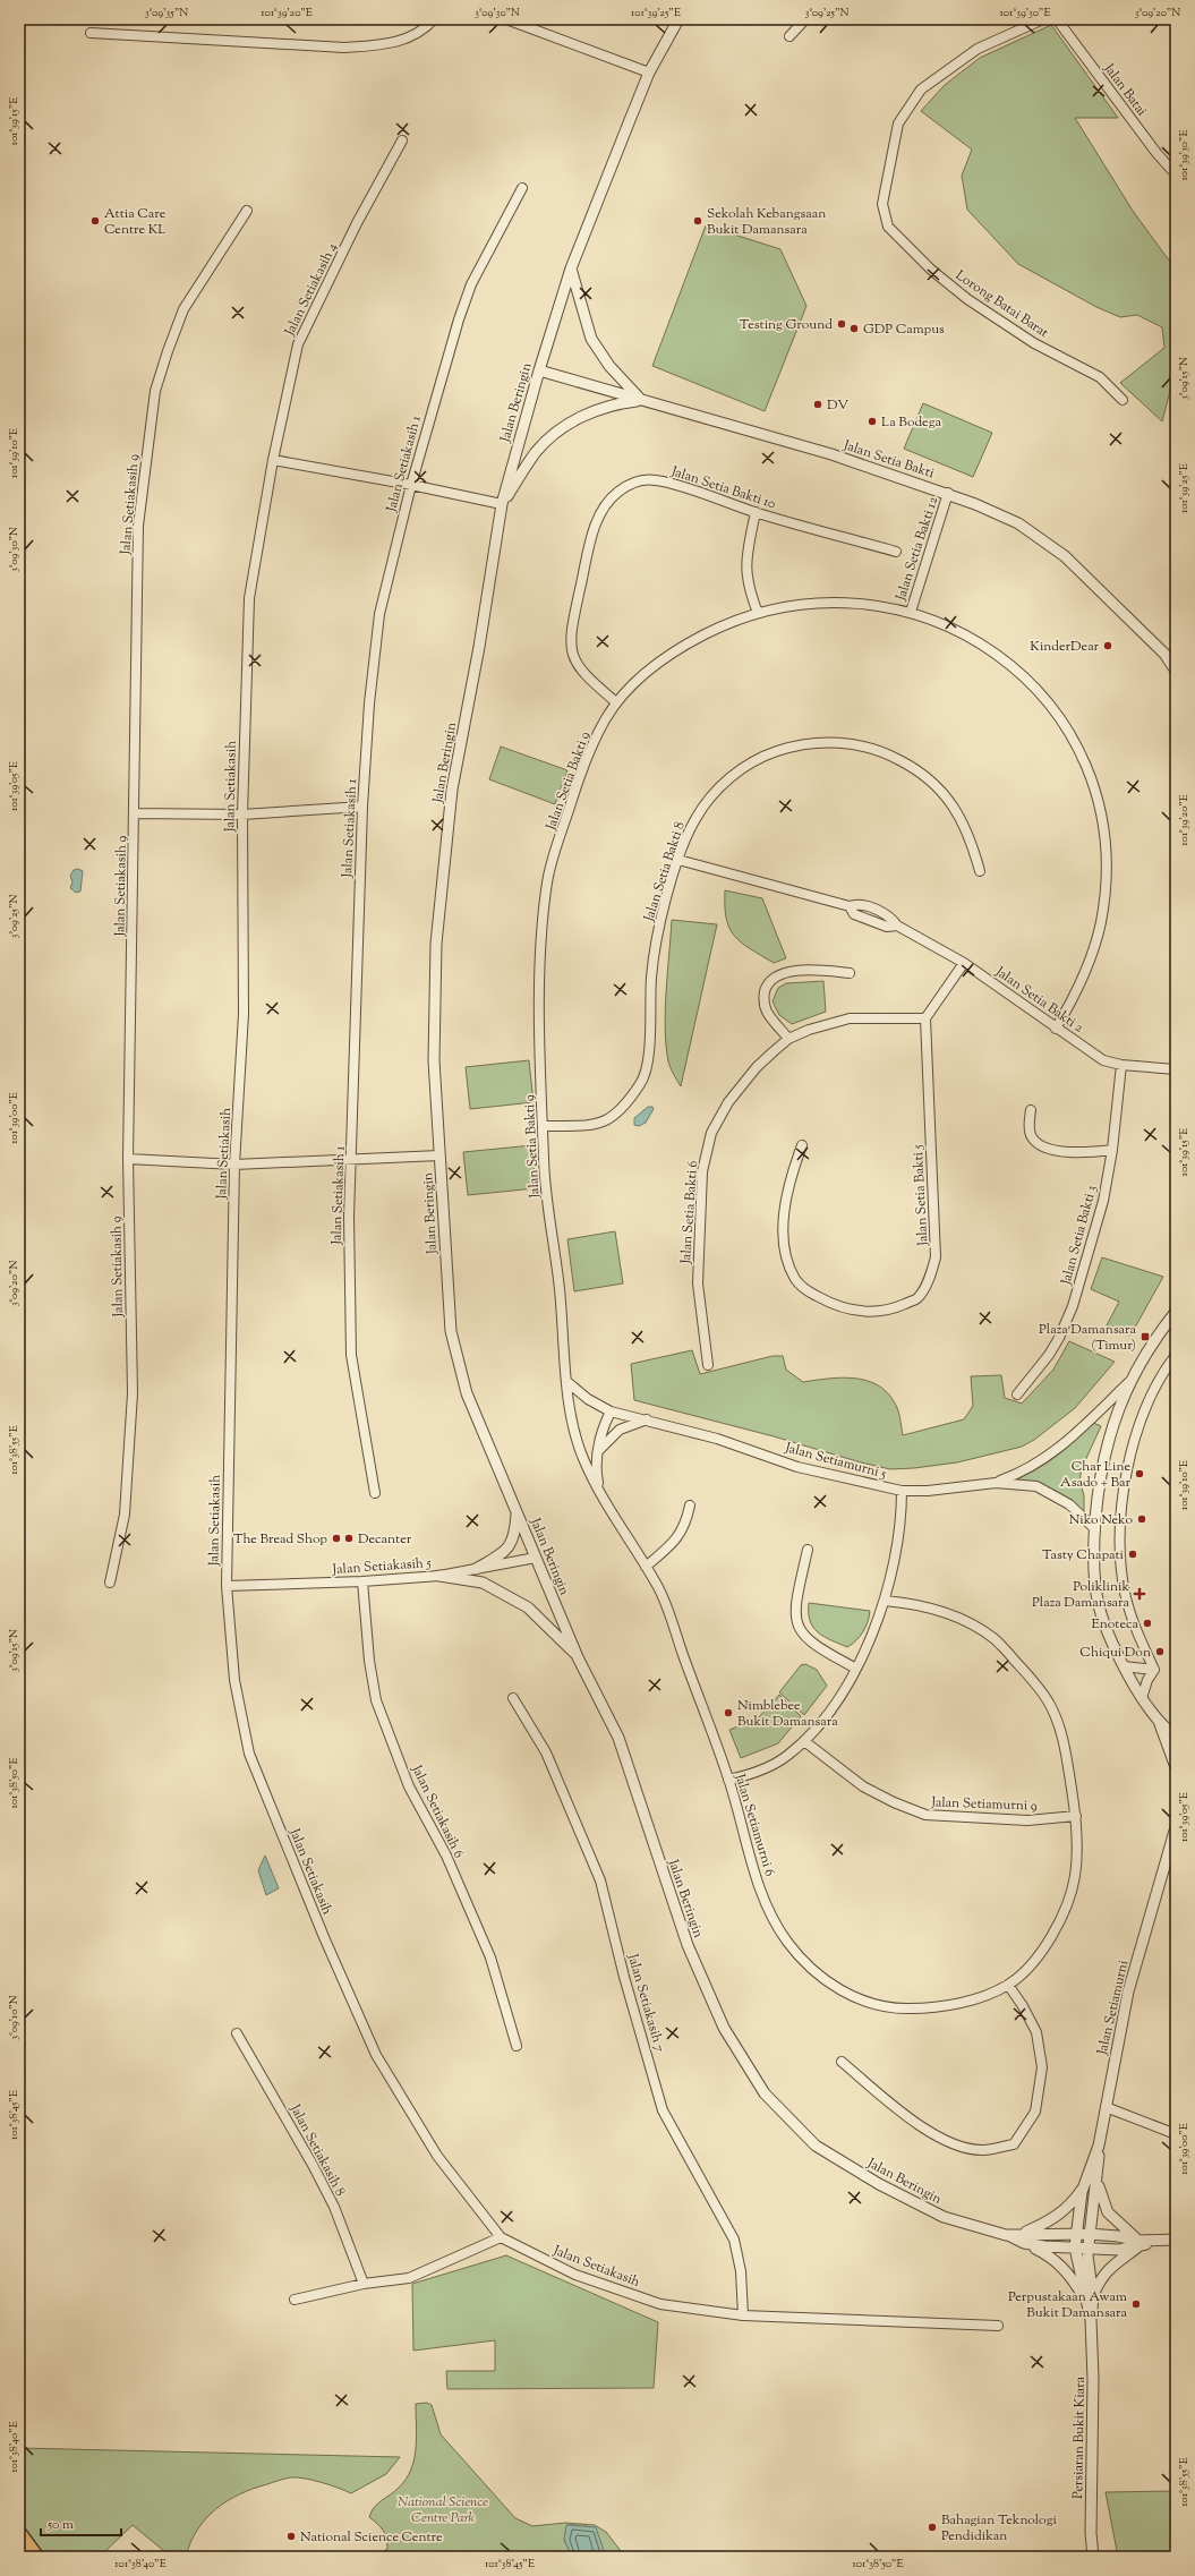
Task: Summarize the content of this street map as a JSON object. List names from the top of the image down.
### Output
{
  "streets": {
    "street": [
      "Jalan Batai",
      "Jalan Setiakasih 4",
      "Lorong Batai Barat",
      "Jalan Beringin",
      "Jalan Setia Bakti",
      "Jalan Setiakasih 1",
      "Jalan Setia Bakti 10",
      "Jalan Setiakasih 9",
      "Jalan Setia Bakti 12",
      "Jalan Setia Bakti 9",
      "Jalan Setiakasih",
      "Jalan Setia Bakti 8",
      "Jalan Setia Bakti 2",
      "Jalan Setia Bakti 5",
      "Jalan Setia Bakti 6",
      "Jalan Setia Bakti 3",
      "Jalan Setiamurni 5",
      "Jalan Setiakasih 5",
      "Jalan Setiamurni 9",
      "Jalan Setiakasih 6",
      "Jalan Setiamurni 6",
      "Jalan Setiakasih 7",
      "Jalan Setiamurni",
      "Jalan Setiakasih 8",
      "Persiaran Bukit Kiara"
    ]
  },
  "crossings": [
    ["Jalan Setiakasih 4", "Jalan Setiakasih"],
    ["Jalan Beringin", "Jalan Setia Bakti"],
    ["Jalan Beringin", "Jalan Setiakasih 5"],
    ["Jalan Beringin", "Jalan Setiamurni"],
    ["Jalan Beringin", "Persiaran Bukit Kiara"],
    ["Jalan Setia Bakti", "Jalan Setia Bakti 12"],
    ["Jalan Setia Bakti 10", "Jalan Setia Bakti 9"],
    ["Jalan Setia Bakti 12", "Jalan Setia Bakti 9"],
    ["Jalan Setia Bakti 9", "Jalan Setia Bakti 8"],
    ["Jalan Setia Bakti 9", "Jalan Setia Bakti 2"],
    ["Jalan Setia Bakti 9", "Jalan Setiamurni 5"],
    ["Jalan Setia Bakti 9", "Jalan Setiamurni 6"],
    ["Jalan Setiakasih", "Jalan Setiakasih 5"],
    ["Jalan Setiakasih", "Jalan Setiakasih 7"],
    ["Jalan Setia Bakti 8", "Jalan Setia Bakti 2"],
    ["Jalan Setia Bakti 2", "Jalan Setia Bakti 3"],
    ["Jalan Setia Bakti 5", "Jalan Setia Bakti 6"],
    ["Jalan Setiamurni 5", "Jalan Setiamurni 6"],
    ["Jalan Setiakasih 5", "Jalan Setiakasih 6"],
    ["Jalan Setiamurni 9", "Jalan Setiamurni 6"],
    ["Jalan Setiamurni", "Persiaran Bukit Kiara"]
  ],
  "parks": ["National Science Centre Park"],
  "places": {
    "other": [
      "Attia Care Centre KL",
      "Sekolah Kebangsaan Bukit Damansara",
      "Testing Ground",
      "GDP Campus",
      "DV",
      "La Bodega",
      "KinderDear",
      "Char Line Asado + Bar",
      "Niko Neko",
      "The Bread Shop",
      "Decanter",
      "Tasty Chapati",
      "Enoteca",
      "Chiqui Don",
      "Nimblebee Bukit Damansara",
      "Perpustakaan Awam Bukit Damansara",
      "Bahagian Teknologi Pendidikan",
      "National Science Centre"
    ],
    "transit": ["Plaza Damansara (Timur)"],
    "health": ["Poliklinik Plaza Damansara"]
  },
  "scale_bar": "50 m",
  "coordinates": [
    "3°09'35\"N",
    "101°39'20\"E",
    "3°09'30\"N",
    "101°39'25\"E",
    "3°09'25\"N",
    "101°39'30\"E",
    "3°09'20\"N",
    "101°39'15\"E",
    "3°09'15\"N",
    "101°39'10\"E",
    "101°39'05\"E",
    "101°39'00\"E",
    "101°38'55\"E",
    "101°38'50\"E",
    "3°09'10\"N",
    "101°38'45\"E",
    "101°38'40\"E"
  ]
}
